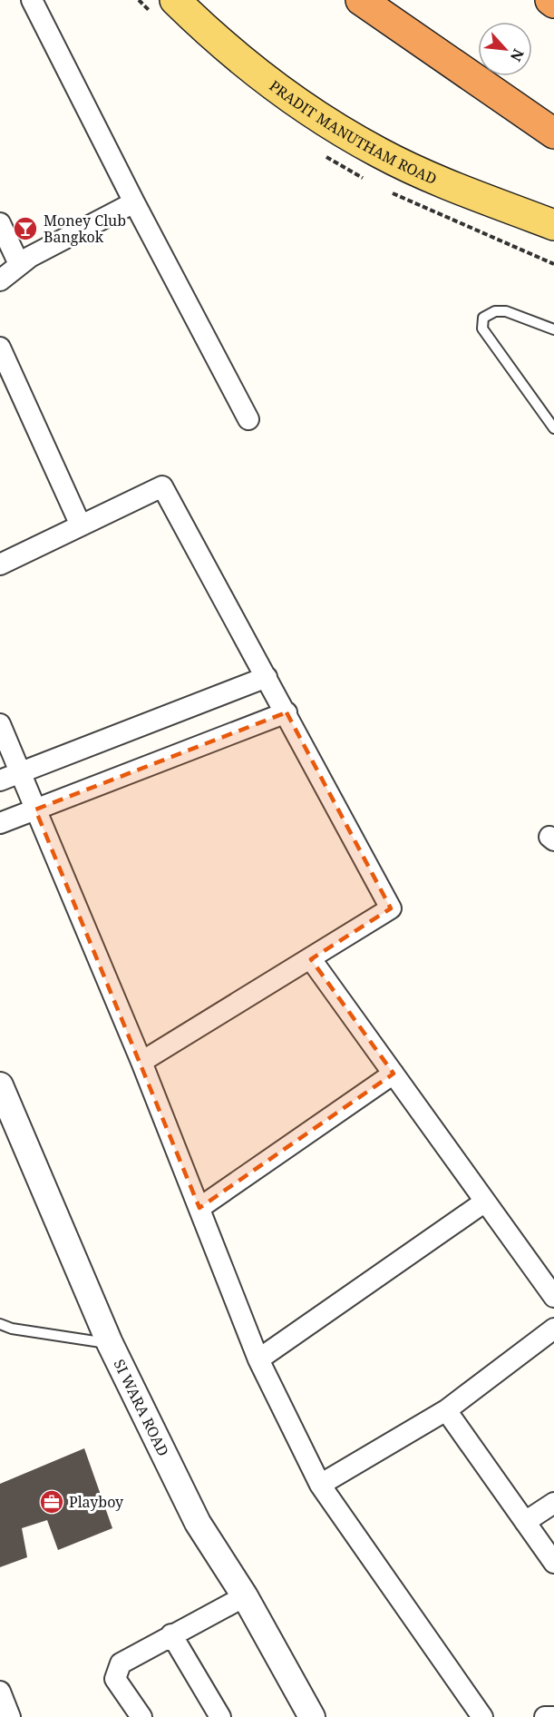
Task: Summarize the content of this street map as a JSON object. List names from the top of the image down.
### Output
{
  "streets": {
    "main road": ["PRADIT MANUTHAM ROAD"],
    "street": ["SI WARA ROAD"]
  },
  "places": {
    "bar": ["Money Club Bangkok"],
    "office": ["Playboy"]
  },
  "north": "bottom right"
}
